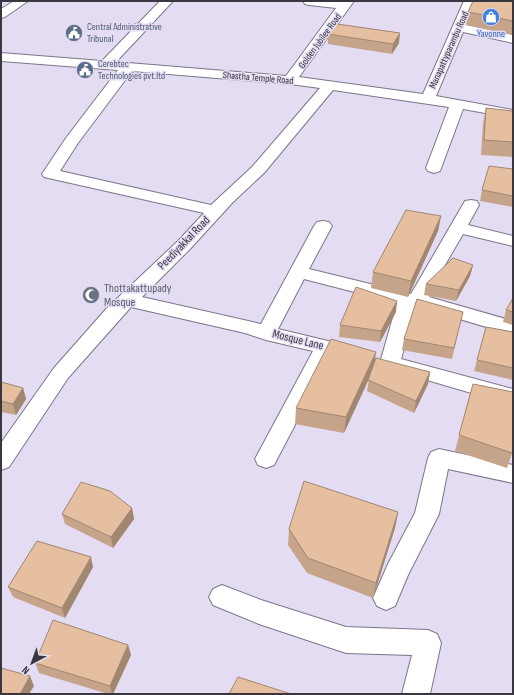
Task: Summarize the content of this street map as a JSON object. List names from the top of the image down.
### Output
{
  "streets": {
    "street": [
      "Golden Jubilee Road",
      "Manapattyparambu Road",
      "Shastha Temple Road",
      "Peediyakkal Road",
      "Mosque Lane"
    ]
  },
  "crossings": [
    ["Golden Jubilee Road", "Shastha Temple Road"],
    ["Manapattyparambu Road", "Shastha Temple Road"],
    ["Shastha Temple Road", "Peediyakkal Road"],
    ["Peediyakkal Road", "Mosque Lane"]
  ],
  "places": {
    "shop": ["Yavonne"],
    "public building": ["Central Administrative Tribunal", "Cerebtec Technologies pvt.ltd"],
    "mosque": ["Thottakattupady Mosque"]
  },
  "north": "bottom left"
}
